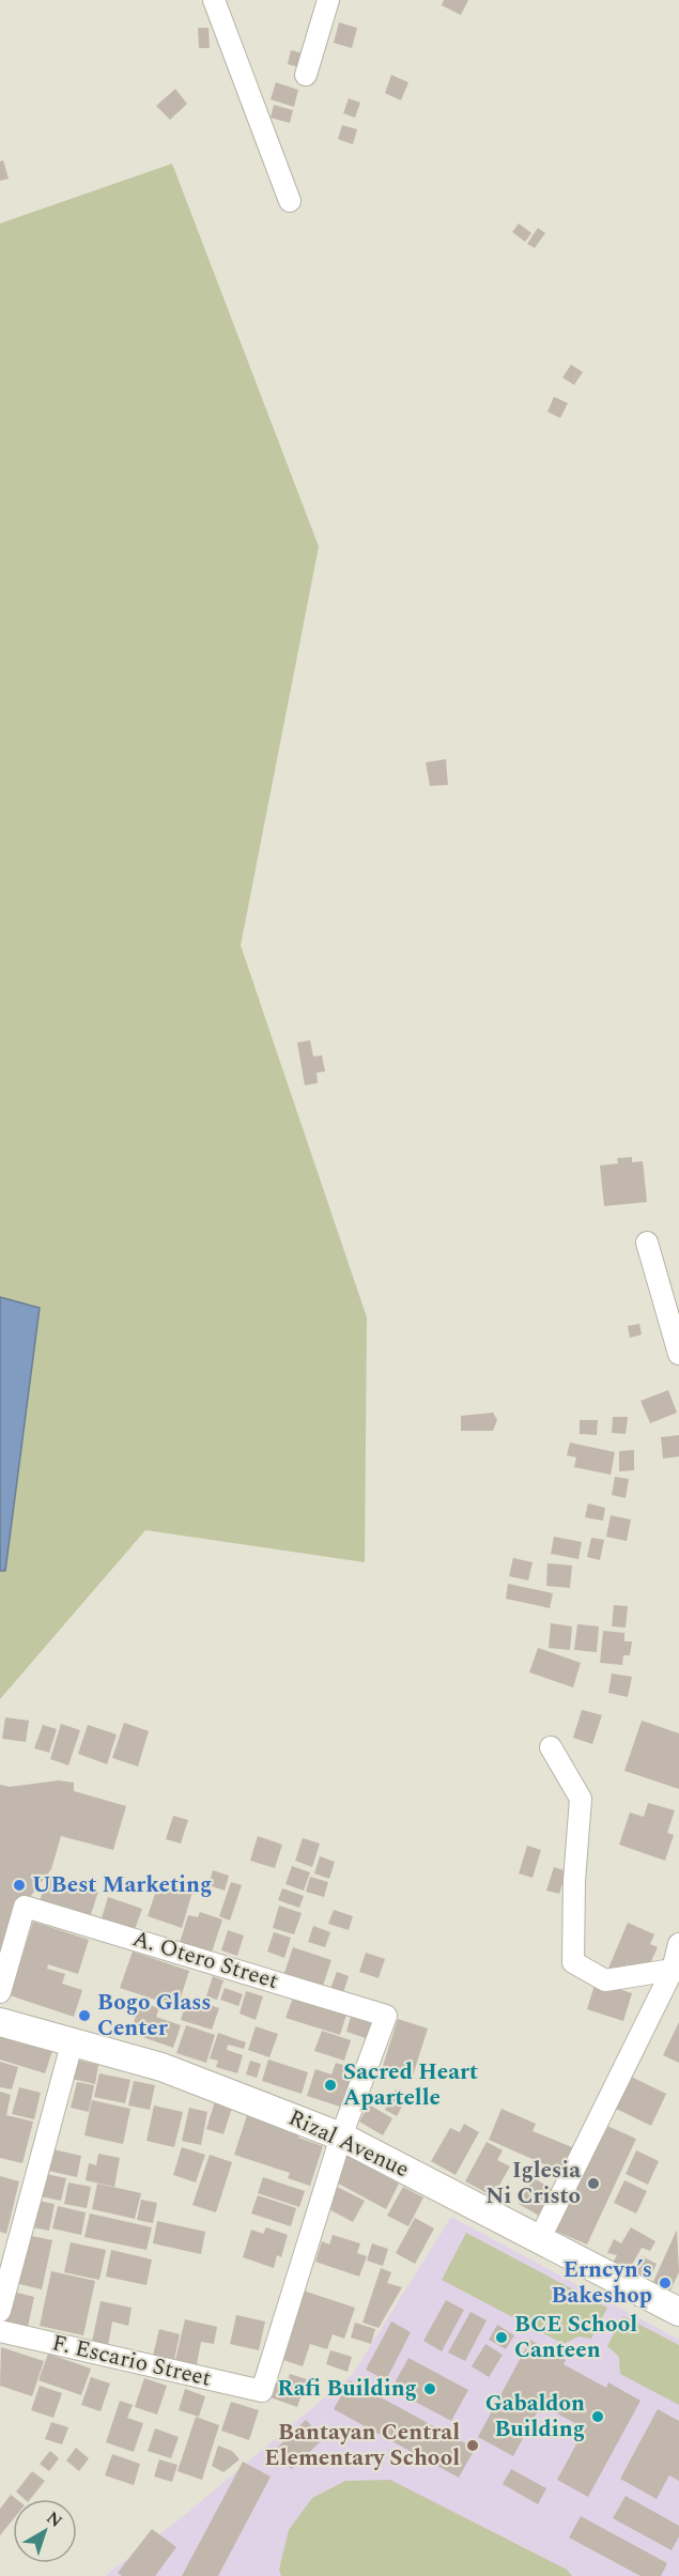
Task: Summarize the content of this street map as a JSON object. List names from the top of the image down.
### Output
{
  "streets": {
    "main road": ["Rizal Avenue"],
    "street": ["A. Otero Street", "F. Escario Street"]
  },
  "crossings": [
    ["A. Otero Street", "Rizal Avenue"],
    ["A. Otero Street", "F. Escario Street"],
    ["Rizal Avenue", "F. Escario Street"]
  ],
  "places": [
    "UBest Marketing",
    "Bogo Glass Center",
    "Sacred Heart Apartelle",
    "Iglesia Ni Cristo",
    "Erncyn’s Bakeshop",
    "BCE School Canteen",
    "Rafi Building",
    "Gabaldon Building",
    "Bantayan Central Elementary School"
  ],
  "north": "top right"
}
